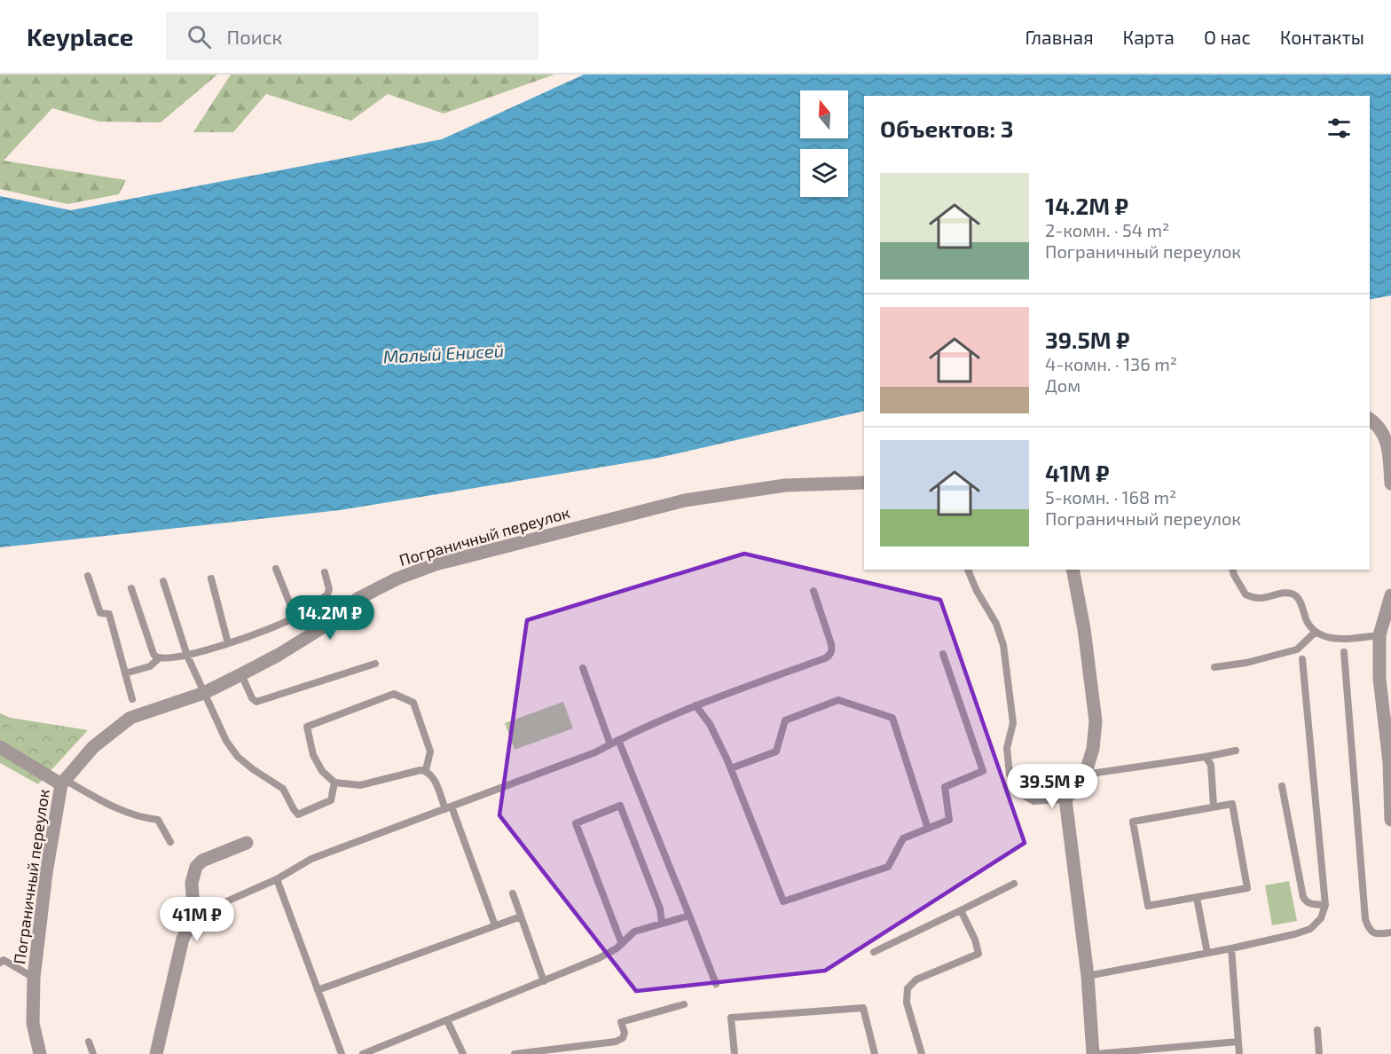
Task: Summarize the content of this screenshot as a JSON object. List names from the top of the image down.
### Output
{
  "streets": {
    "street": ["Пограничный переулок"]
  },
  "water": ["Малый Енисей"],
  "north": "top",
  "page": {
    "header": "Keyplace",
    "search": "Поиск",
    "nav": [
      "Главная",
      "Карта",
      "О нас",
      "Контакты"
    ],
    "heading": "Объектов: 3",
    "list": [
      {
        "name": "14.2M ₽",
        "note": "2-комн. · 54 m² · Пограничный переулок"
      },
      {
        "name": "39.5M ₽",
        "note": "4-комн. · 136 m² · Дом"
      },
      {
        "name": "41M ₽",
        "note": "5-комн. · 168 m² · Пограничный переулок"
      }
    ],
    "price": ["14.2M ₽", "39.5M ₽", "41M ₽"]
  }
}
